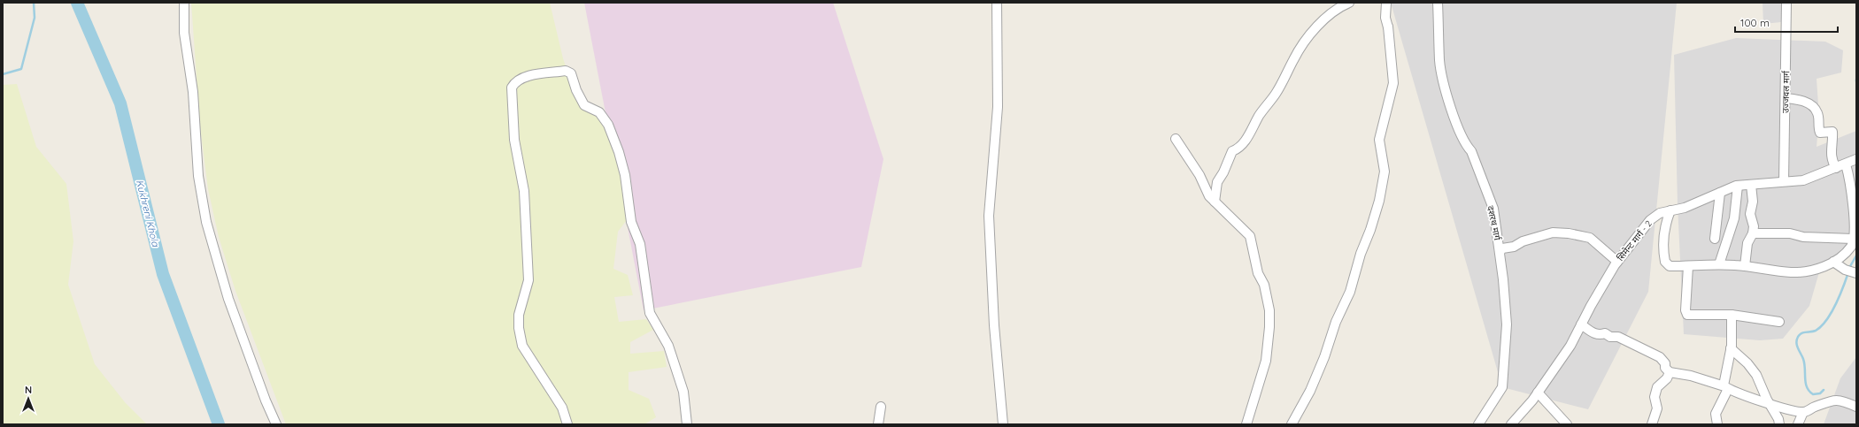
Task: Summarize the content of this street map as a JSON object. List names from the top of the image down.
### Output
{
  "streets": {
    "street": ["उज्जवल मार्ग", "दशरथ मार्ग", "सिमेन्ट मार्ग - 2"]
  },
  "crossings": [
    ["उज्जवल मार्ग", "सिमेन्ट मार्ग - 2"]
  ],
  "water": ["Kukhreni Khola"],
  "scale_bar": "100 m",
  "north": "top"
}
